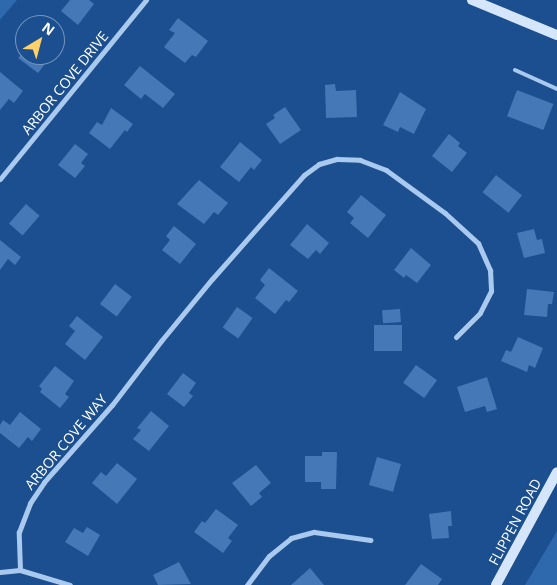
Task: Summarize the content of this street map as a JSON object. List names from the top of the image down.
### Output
{
  "streets": {
    "street": ["ARBOR COVE DRIVE", "ARBOR COVE WAY", "FLIPPEN ROAD"]
  },
  "north": "top right"
}
